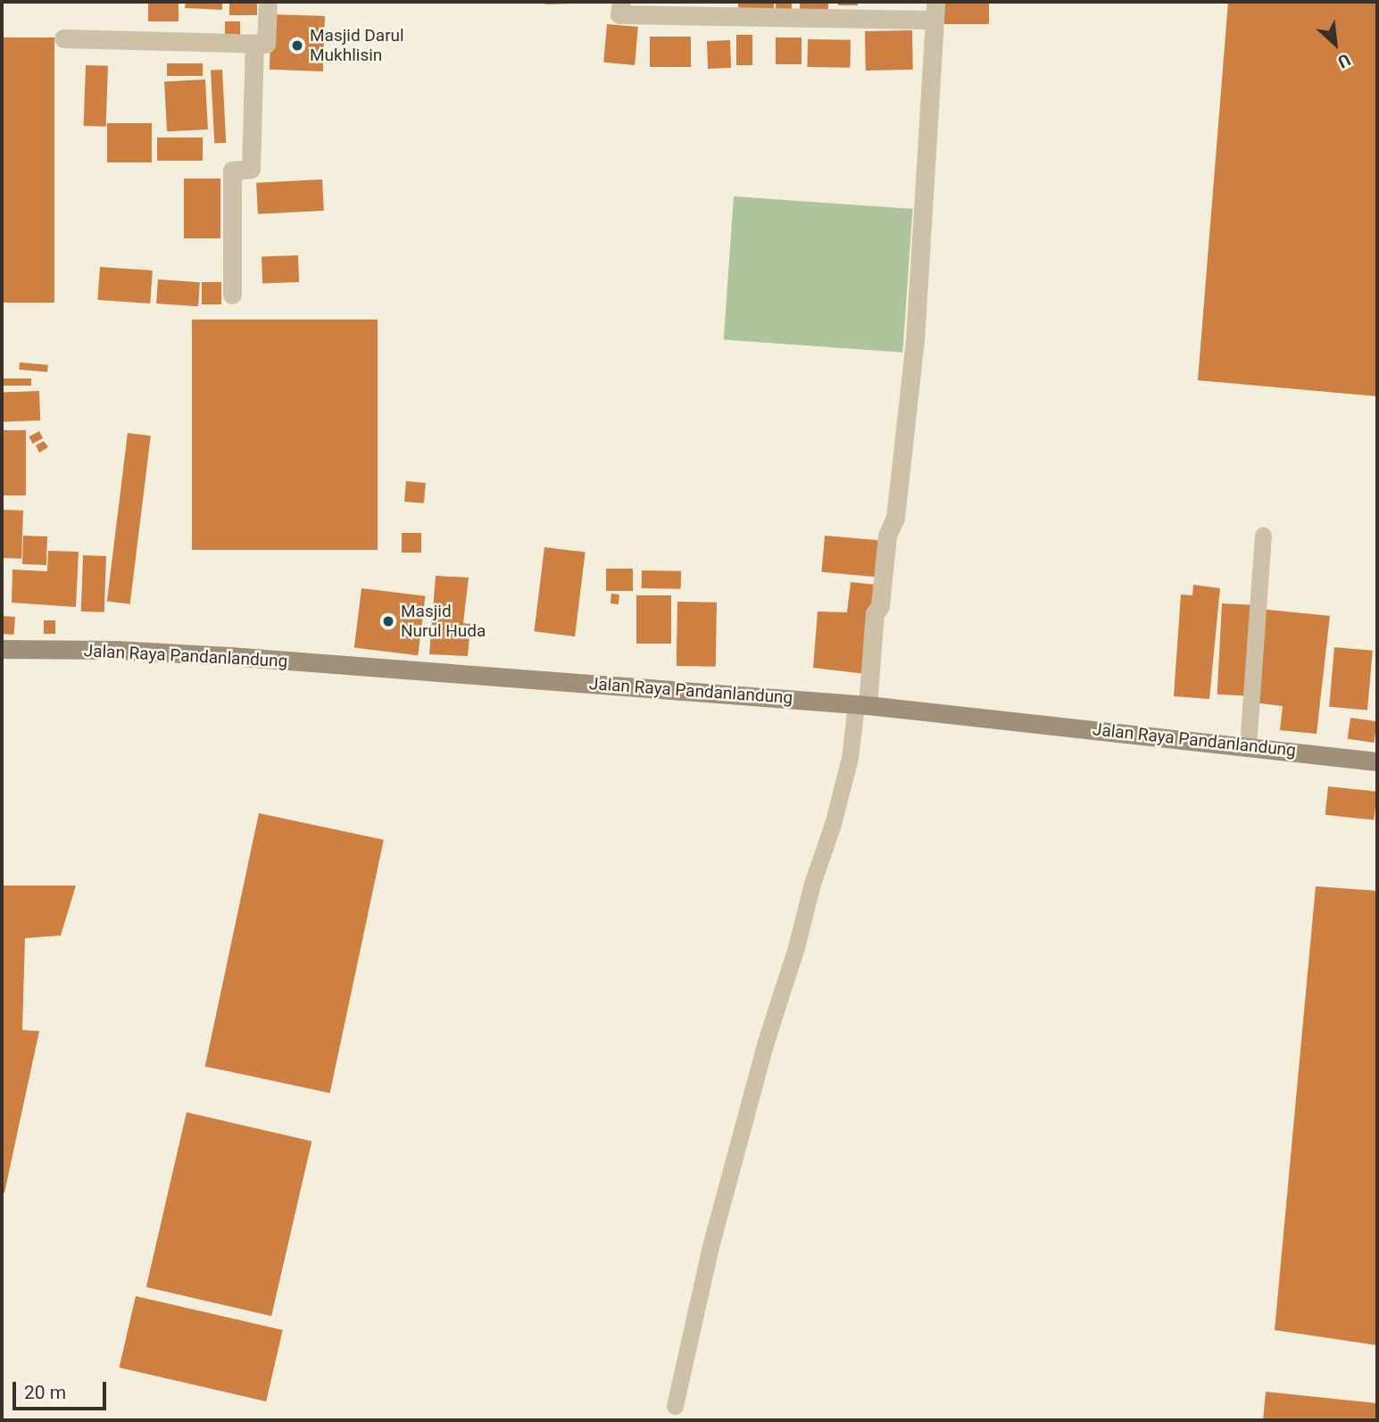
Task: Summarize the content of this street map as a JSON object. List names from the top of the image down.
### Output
{
  "streets": {
    "street": ["Jalan Raya Pandanlandung"]
  },
  "places": ["Masjid Darul Mukhlisin", "Masjid Nurul Huda"],
  "scale_bar": "20 m",
  "north": "bottom right"
}
